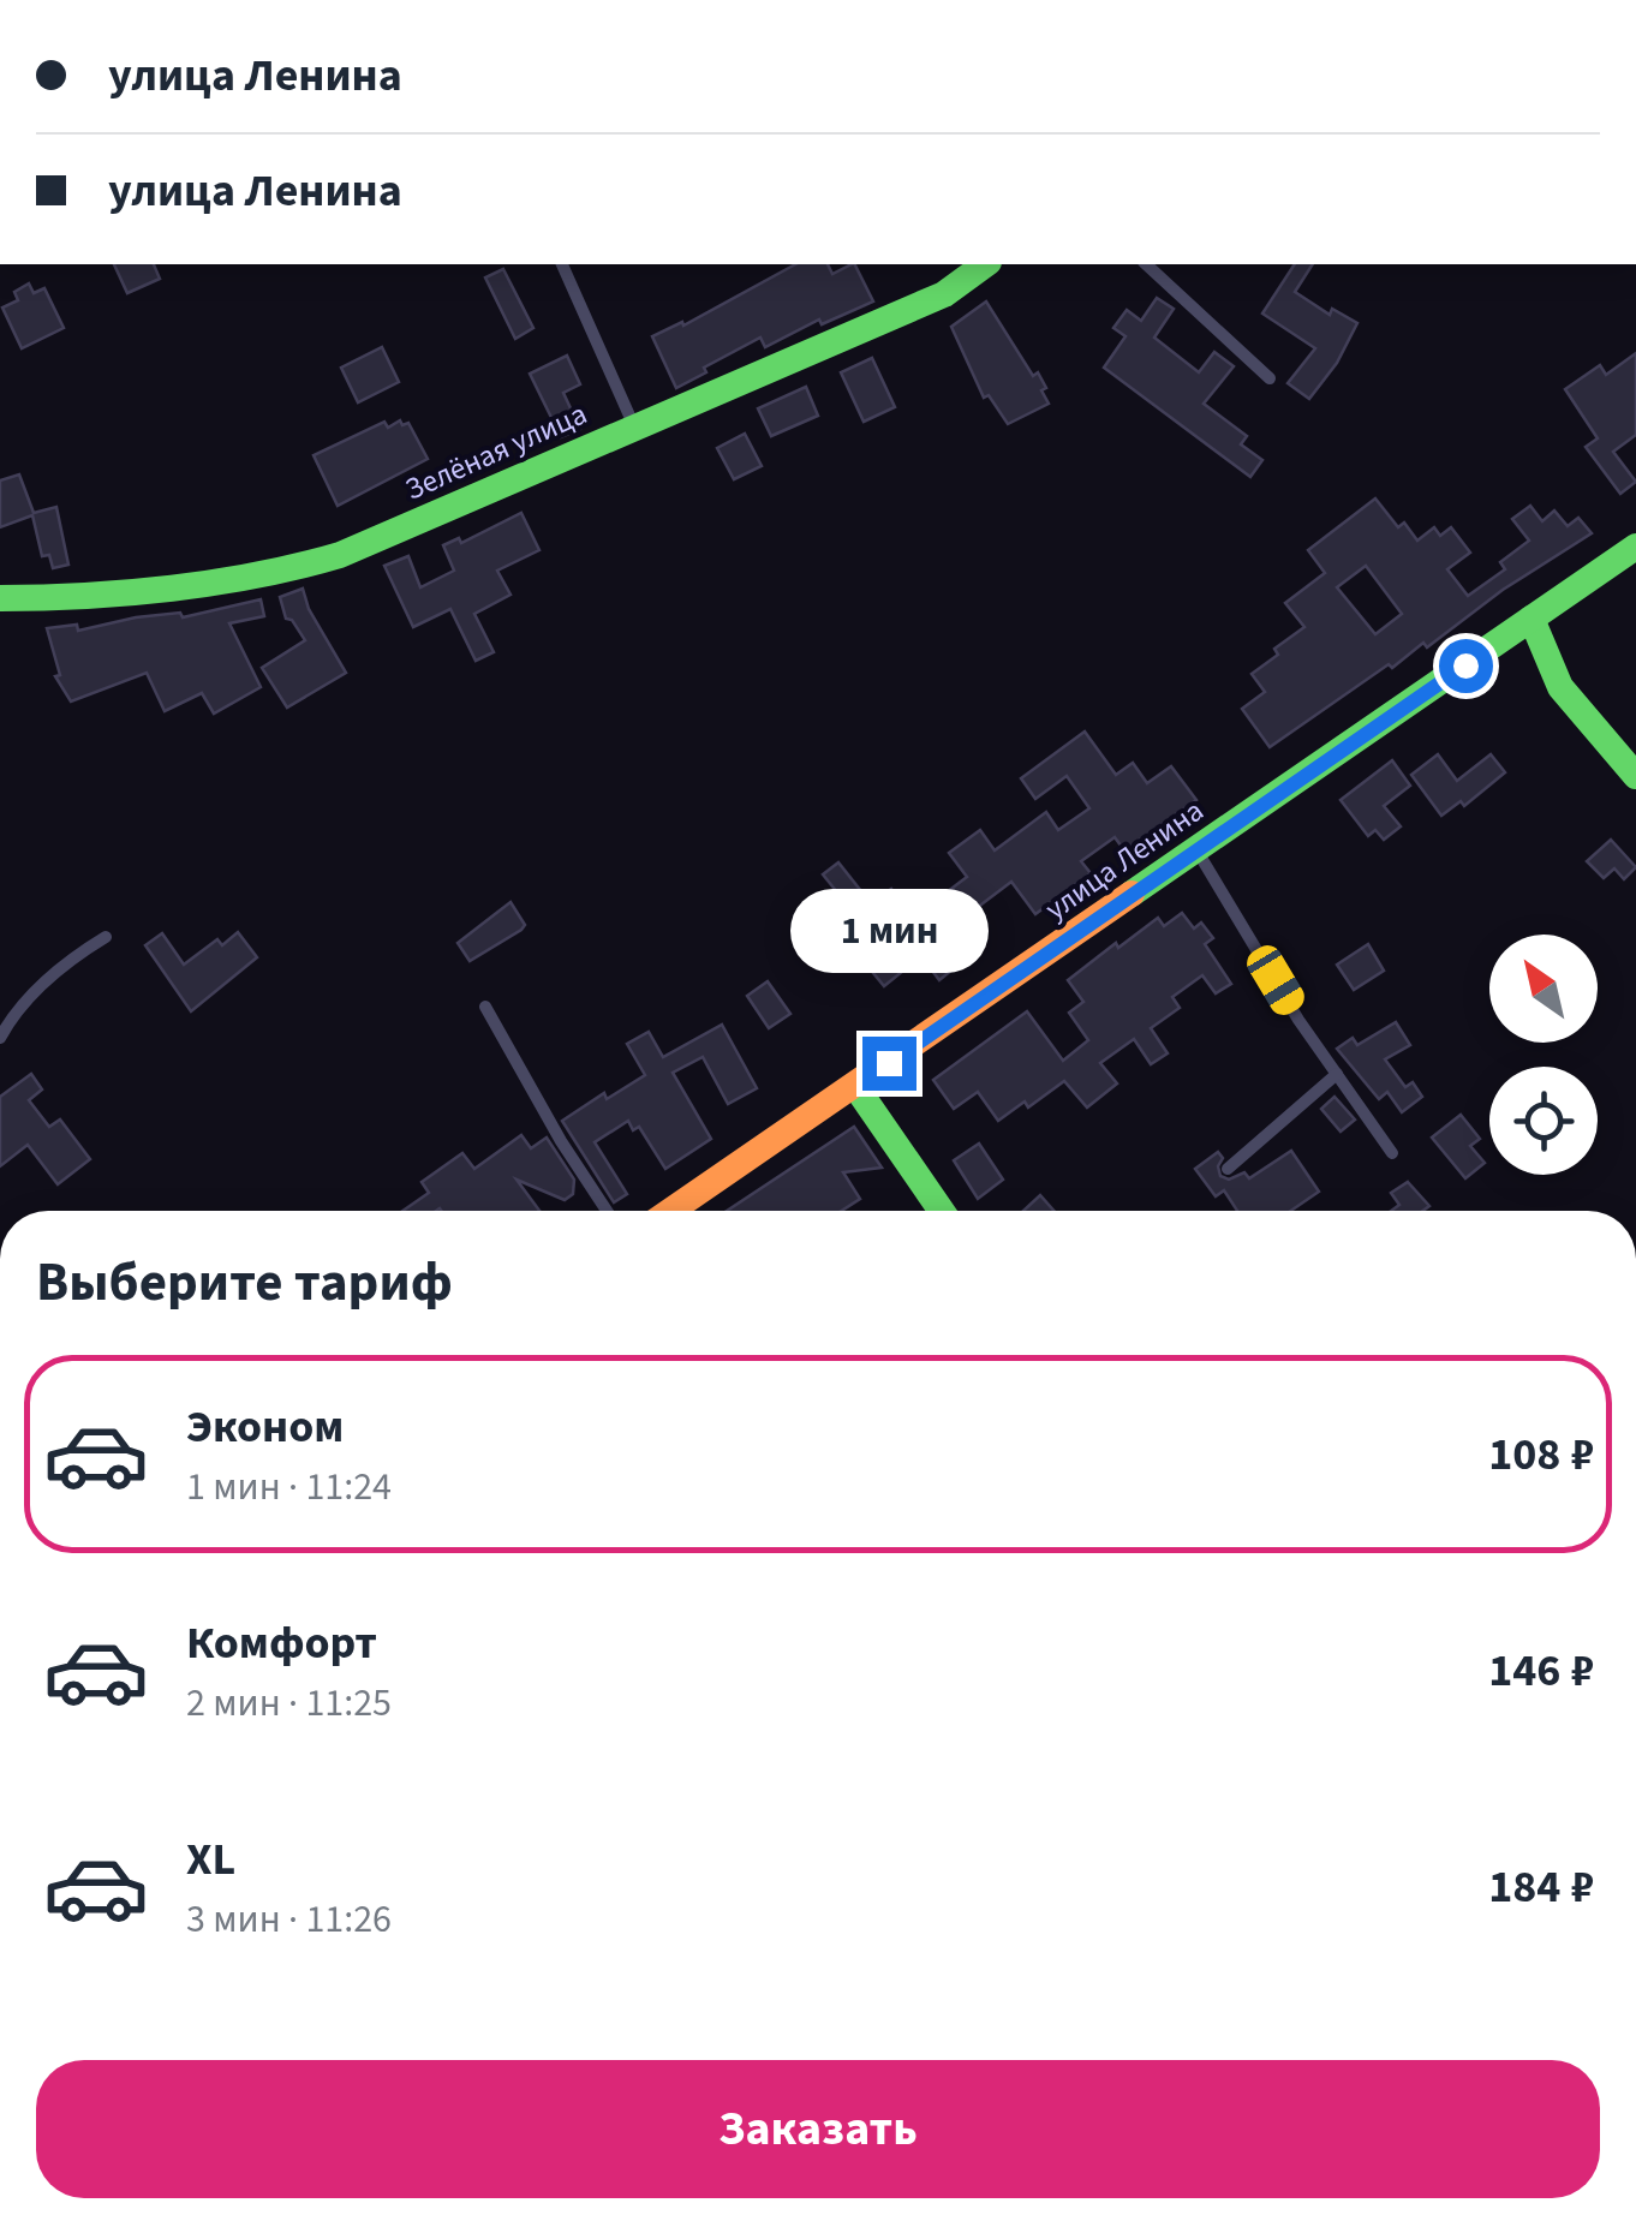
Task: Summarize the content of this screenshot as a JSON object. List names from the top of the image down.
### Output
{
  "streets": {
    "street": ["Зелёная улица", "улица Ленина"]
  },
  "north": "top left",
  "page": {
    "banner": ["улица Ленина", "улица Ленина"],
    "bubble": "1 мин",
    "heading": "Выберите тариф",
    "list": [
      {
        "name": "Эконом",
        "note": "1 мин · 11:24",
        "value": "108 ₽"
      },
      {
        "name": "Комфорт",
        "note": "2 мин · 11:25",
        "value": "146 ₽"
      },
      {
        "name": "XL",
        "note": "3 мин · 11:26",
        "value": "184 ₽"
      }
    ],
    "buttons": "Заказать"
  }
}
